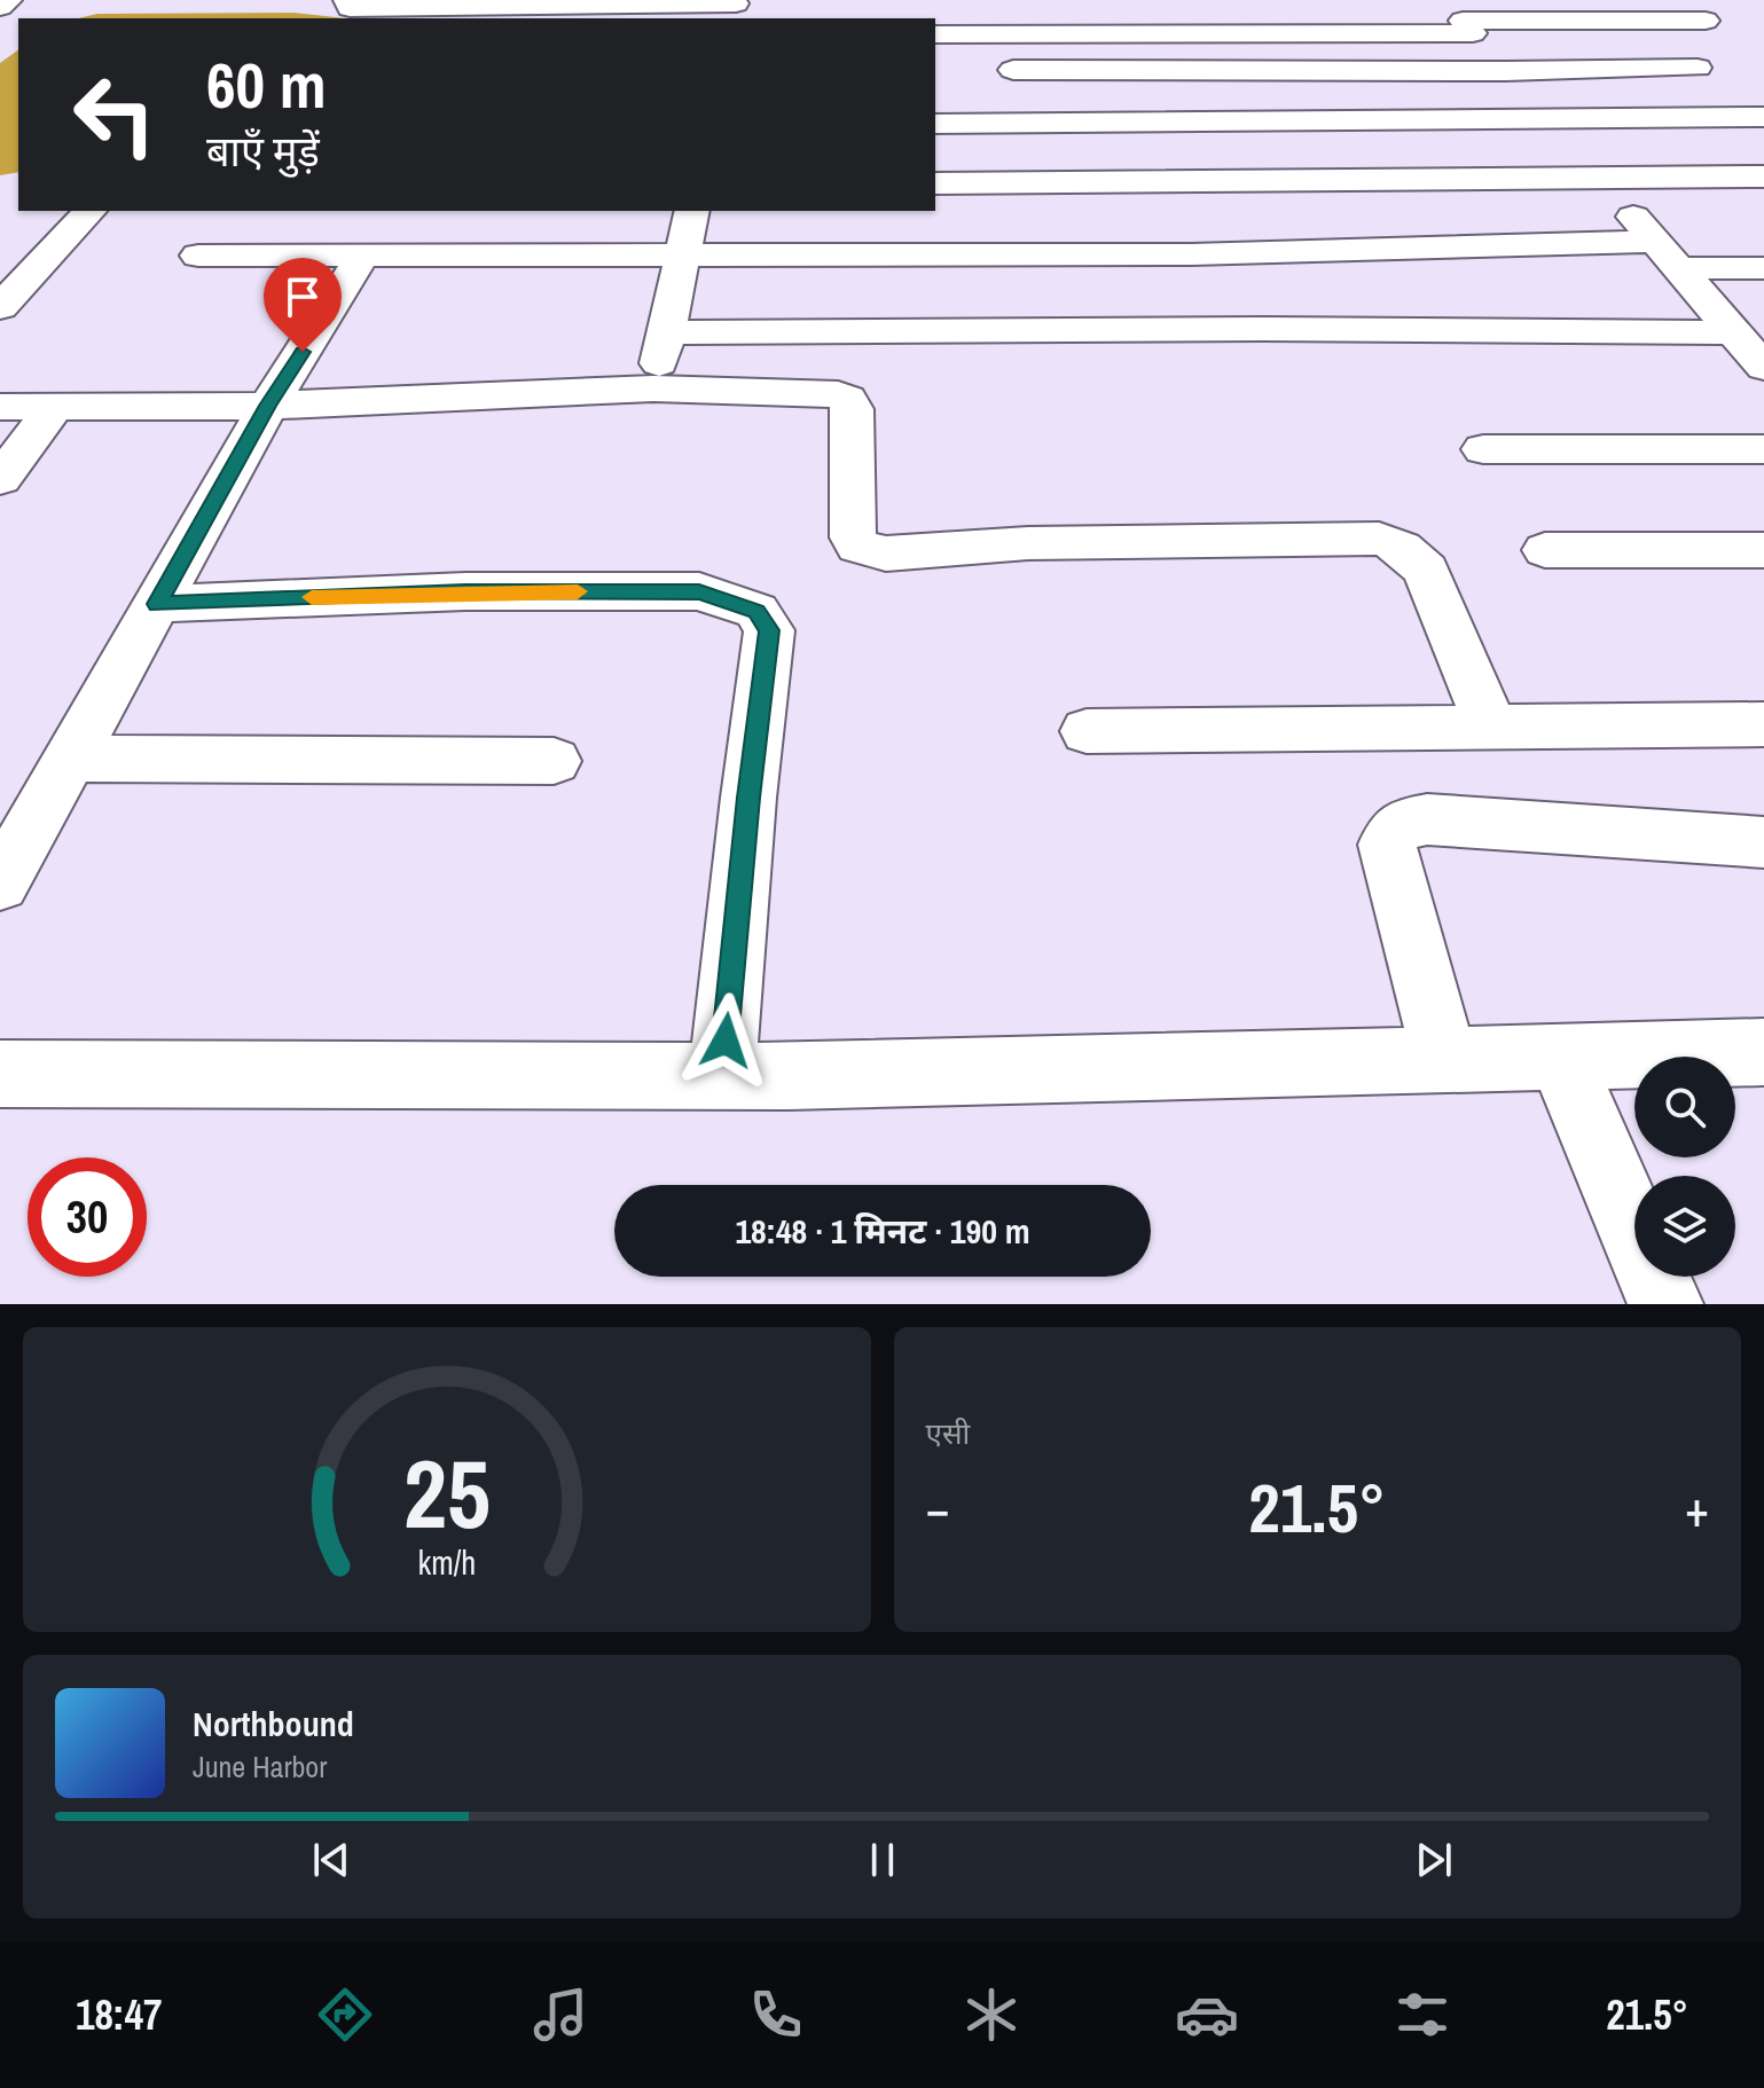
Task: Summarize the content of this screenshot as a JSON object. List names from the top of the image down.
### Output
{
  "page": {
    "turn": ["60 m", "बाएँ मुड़ें"],
    "limit": "30",
    "trip": "18:48 · 1 मिनट · 190 m",
    "tile": "एसी",
    "heat": ["−", "21.5°", "+"],
    "song": ["Northbound", "June Harbor"],
    "tabs": ["18:47", "21.5°"],
    "gauge": ["25", "km/h"]
  }
}
